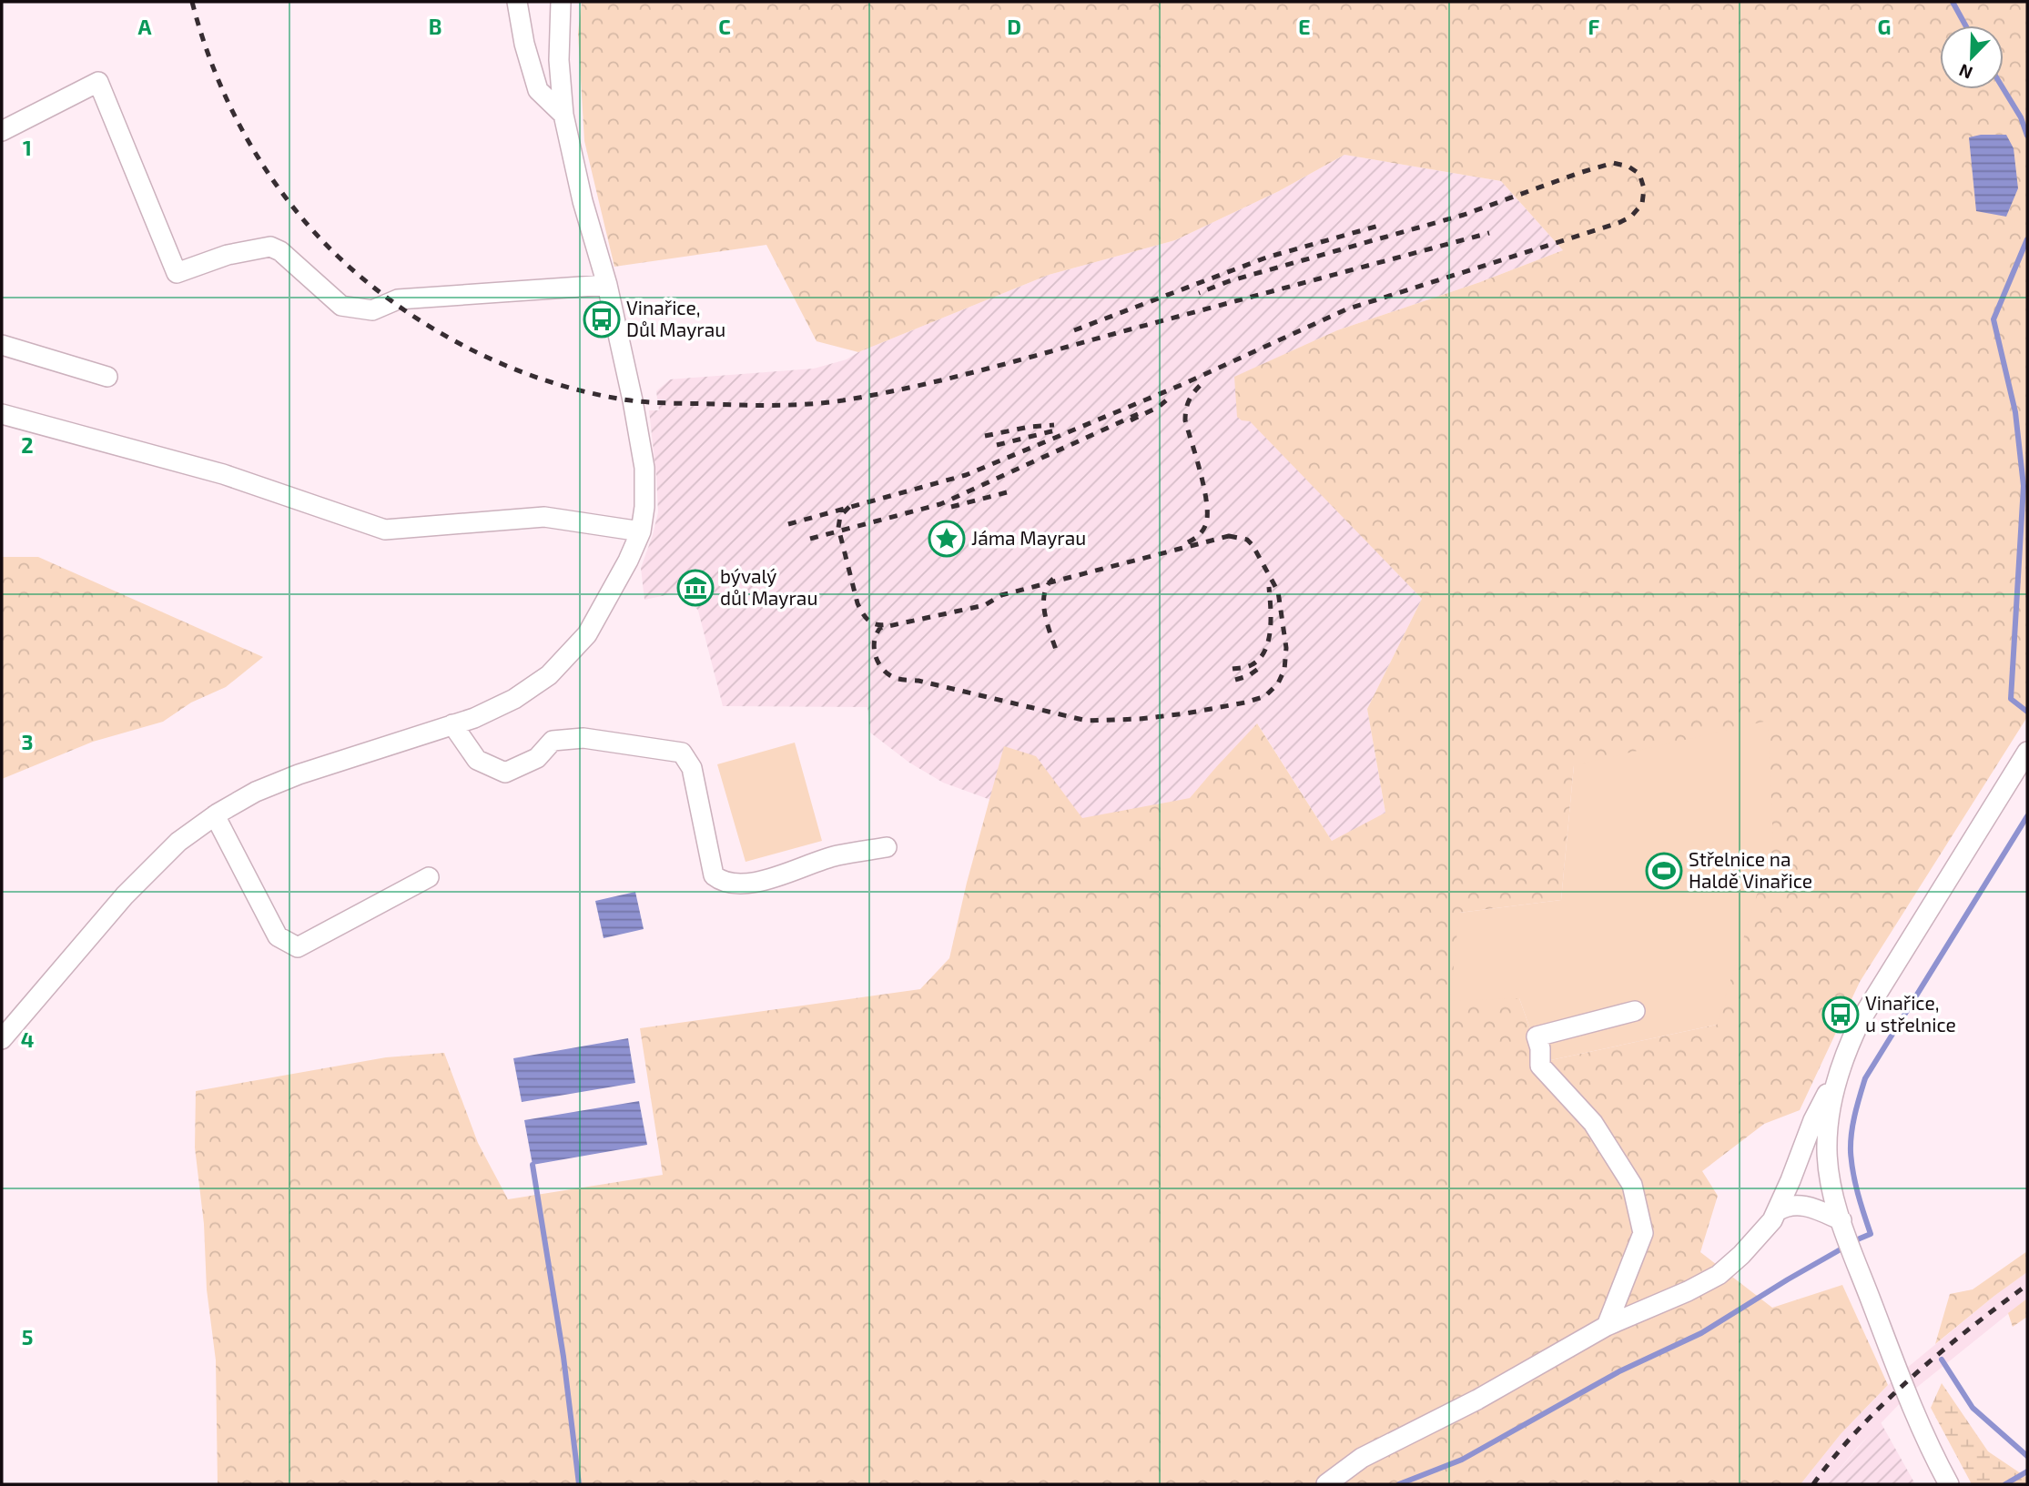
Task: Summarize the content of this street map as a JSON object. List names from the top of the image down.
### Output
{
  "places": {
    "bus stop": ["Vinařice, Důl Mayrau", "Vinařice, u střelnice"],
    "place": ["Jáma Mayrau"],
    "museum": ["bývalý důl Mayrau"],
    "sports": ["Střelnice na Haldě Vinařice"]
  },
  "north": "bottom left",
  "grid": {
    "columns": [
      "A",
      "B",
      "C",
      "D",
      "E",
      "F",
      "G"
    ],
    "rows": [
      "1",
      "2",
      "3",
      "4",
      "5"
    ]
  }
}
